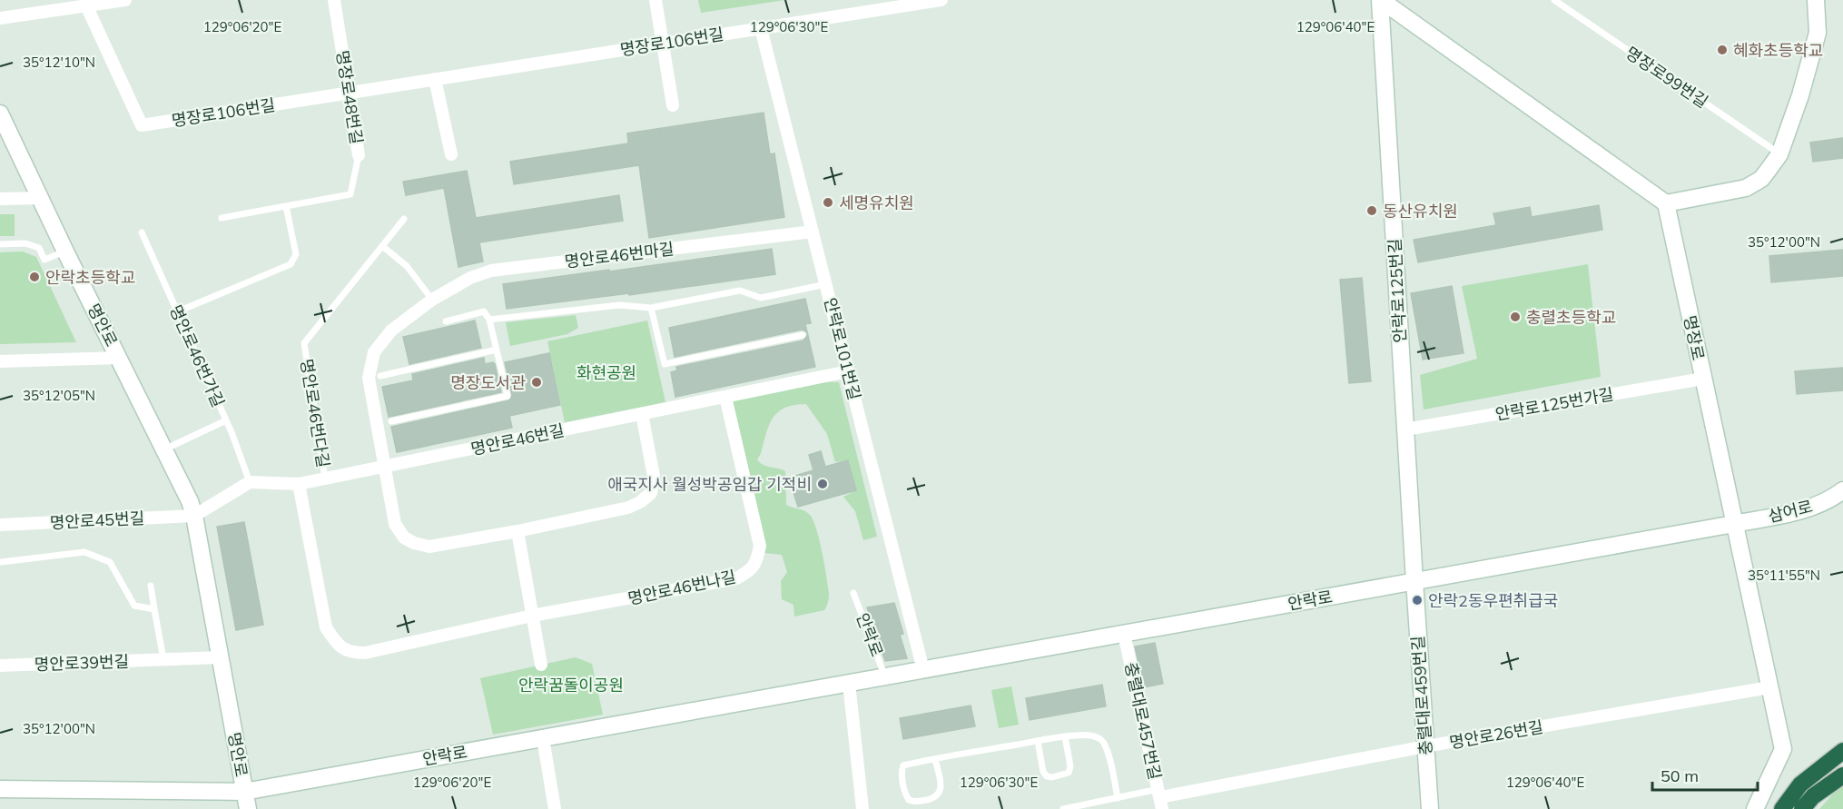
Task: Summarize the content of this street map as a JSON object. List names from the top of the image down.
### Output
{
  "streets": {
    "main road": [
      "안락로125번길",
      "명안로",
      "명장로",
      "삼어로",
      "안락로",
      "충렬대로459번길"
    ],
    "street": [
      "명장로106번길",
      "명장로48번길",
      "명안로46번마길",
      "안락로101번길",
      "안락로125번가길",
      "명안로46번길",
      "명안로45번길",
      "명안로46번나길",
      "명안로39번길",
      "충렬대로457번길",
      "명안로26번길"
    ],
    "lane": ["명장로99번길", "명안로46번가길", "명안로46번다길"]
  },
  "crossings": [
    ["명장로106번길", "명장로48번길"],
    ["명장로106번길", "안락로101번길"],
    ["명안로46번마길", "안락로101번길"],
    ["명안로46번마길", "명안로46번길"],
    ["안락로125번길", "안락로125번가길"],
    ["안락로125번길", "안락로"],
    ["안락로125번길", "충렬대로459번길"],
    ["명안로", "명안로45번길"],
    ["명안로", "안락로"],
    ["명안로", "명안로39번길"],
    ["명장로", "안락로125번가길"],
    ["명장로", "삼어로"],
    ["명장로", "안락로"],
    ["명장로", "명안로26번길"],
    ["안락로101번길", "명안로46번길"],
    ["안락로101번길", "안락로"],
    ["명안로46번가길", "명안로46번길"],
    ["명안로46번다길", "명안로46번길"],
    ["명안로46번길", "명안로46번나길"],
    ["삼어로", "안락로"],
    ["안락로", "충렬대로459번길"],
    ["안락로", "충렬대로457번길"],
    ["충렬대로459번길", "명안로26번길"],
    ["충렬대로457번길", "명안로26번길"]
  ],
  "parks": ["화현공원", "안락꿈돌이공원"],
  "places": [
    "혜화초등학교",
    "세명유치원",
    "동산유치원",
    "안락초등학교",
    "충렬초등학교",
    "명장도서관",
    "애국지사 월성박공임갑 기적비",
    "안락2동우편취급국"
  ],
  "scale_bar": "50 m",
  "coordinates": [
    "129°06'20\"E",
    "129°06'30\"E",
    "129°06'40\"E",
    "35°12'10\"N",
    "35°12'00\"N",
    "35°12'05\"N",
    "35°11'55\"N"
  ]
}
